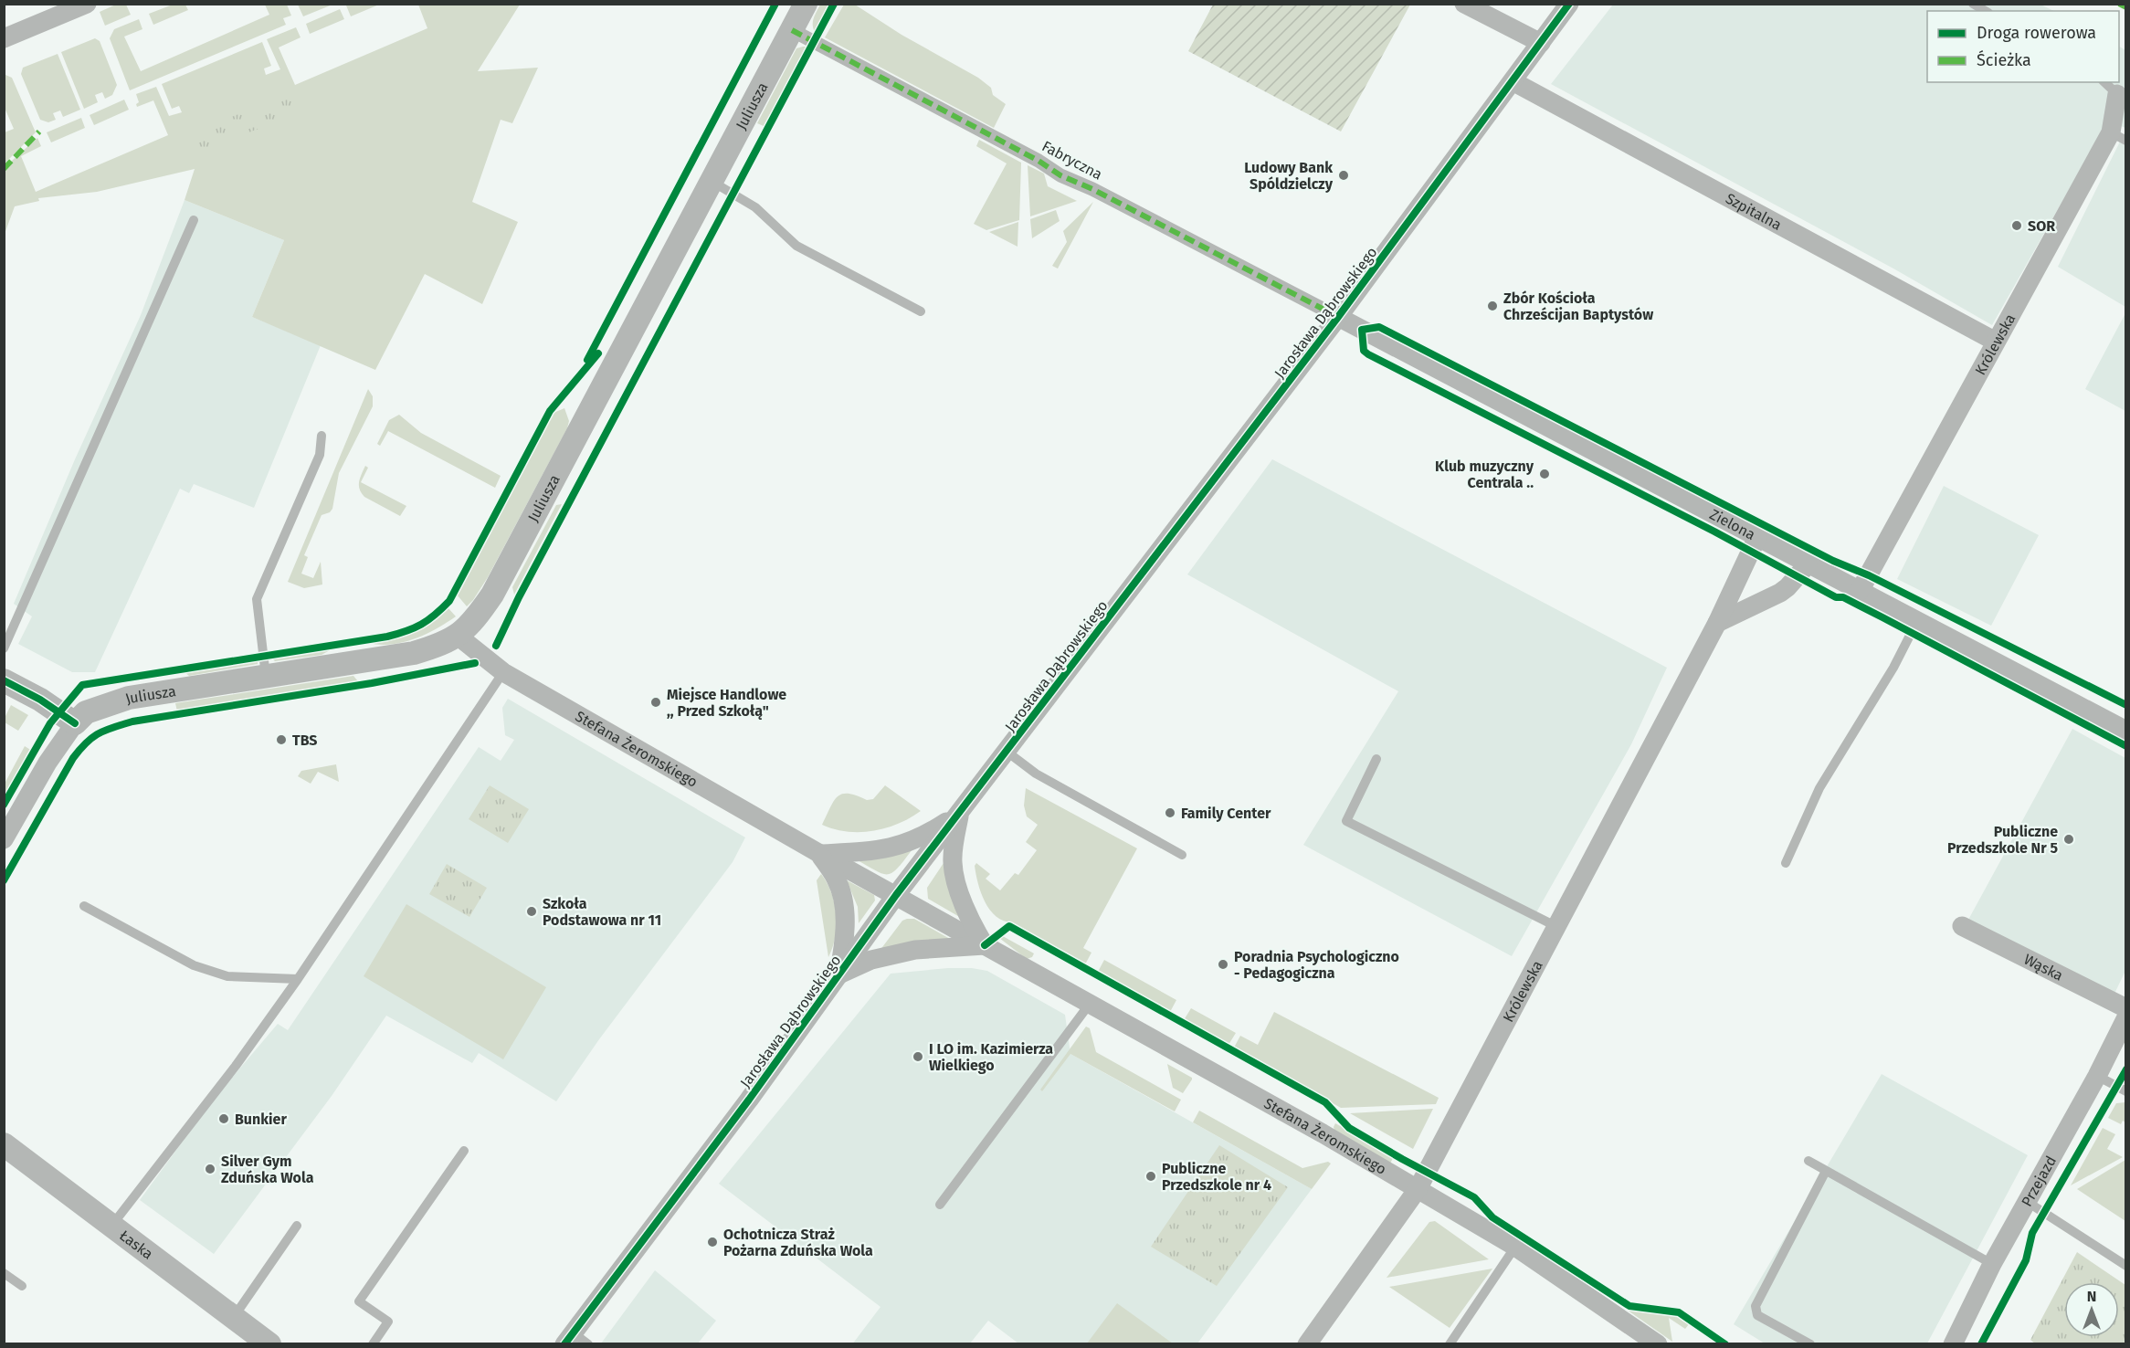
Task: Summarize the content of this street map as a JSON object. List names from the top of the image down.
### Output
{
  "streets": {
    "street": [
      "Juliusza",
      "Fabryczna",
      "Szpitalna",
      "Jarosława Dąbrowskiego",
      "Królewska",
      "Zielona",
      "Stefana Żeromskiego",
      "Wąska",
      "Przejazd",
      "Łaska"
    ]
  },
  "crossings": [
    ["Juliusza", "Fabryczna"],
    ["Juliusza", "Stefana Żeromskiego"],
    ["Fabryczna", "Jarosława Dąbrowskiego"],
    ["Fabryczna", "Zielona"],
    ["Szpitalna", "Jarosława Dąbrowskiego"],
    ["Szpitalna", "Królewska"],
    ["Jarosława Dąbrowskiego", "Zielona"],
    ["Jarosława Dąbrowskiego", "Stefana Żeromskiego"],
    ["Królewska", "Zielona"],
    ["Królewska", "Stefana Żeromskiego"]
  ],
  "places": [
    "Ludowy Bank Spóldzielczy",
    "SOR",
    "Zbór Kościoła Chrześcijan Baptystów",
    "Klub muzyczny Centrala ..",
    "Miejsce Handlowe ,, Przed Szkołą\"",
    "TBS",
    "Family Center",
    "Publiczne Przedszkole Nr 5",
    "Szkoła Podstawowa nr 11",
    "Poradnia Psychologiczno - Pedagogiczna",
    "I LO im. Kazimierza Wielkiego",
    "Bunkier",
    "Silver Gym Zduńska Wola",
    "Publiczne Przedszkole nr 4",
    "Ochotnicza Straż Pożarna Zduńska Wola"
  ],
  "legend": ["Droga rowerowa", "Ścieżka"],
  "north": "top"
}
